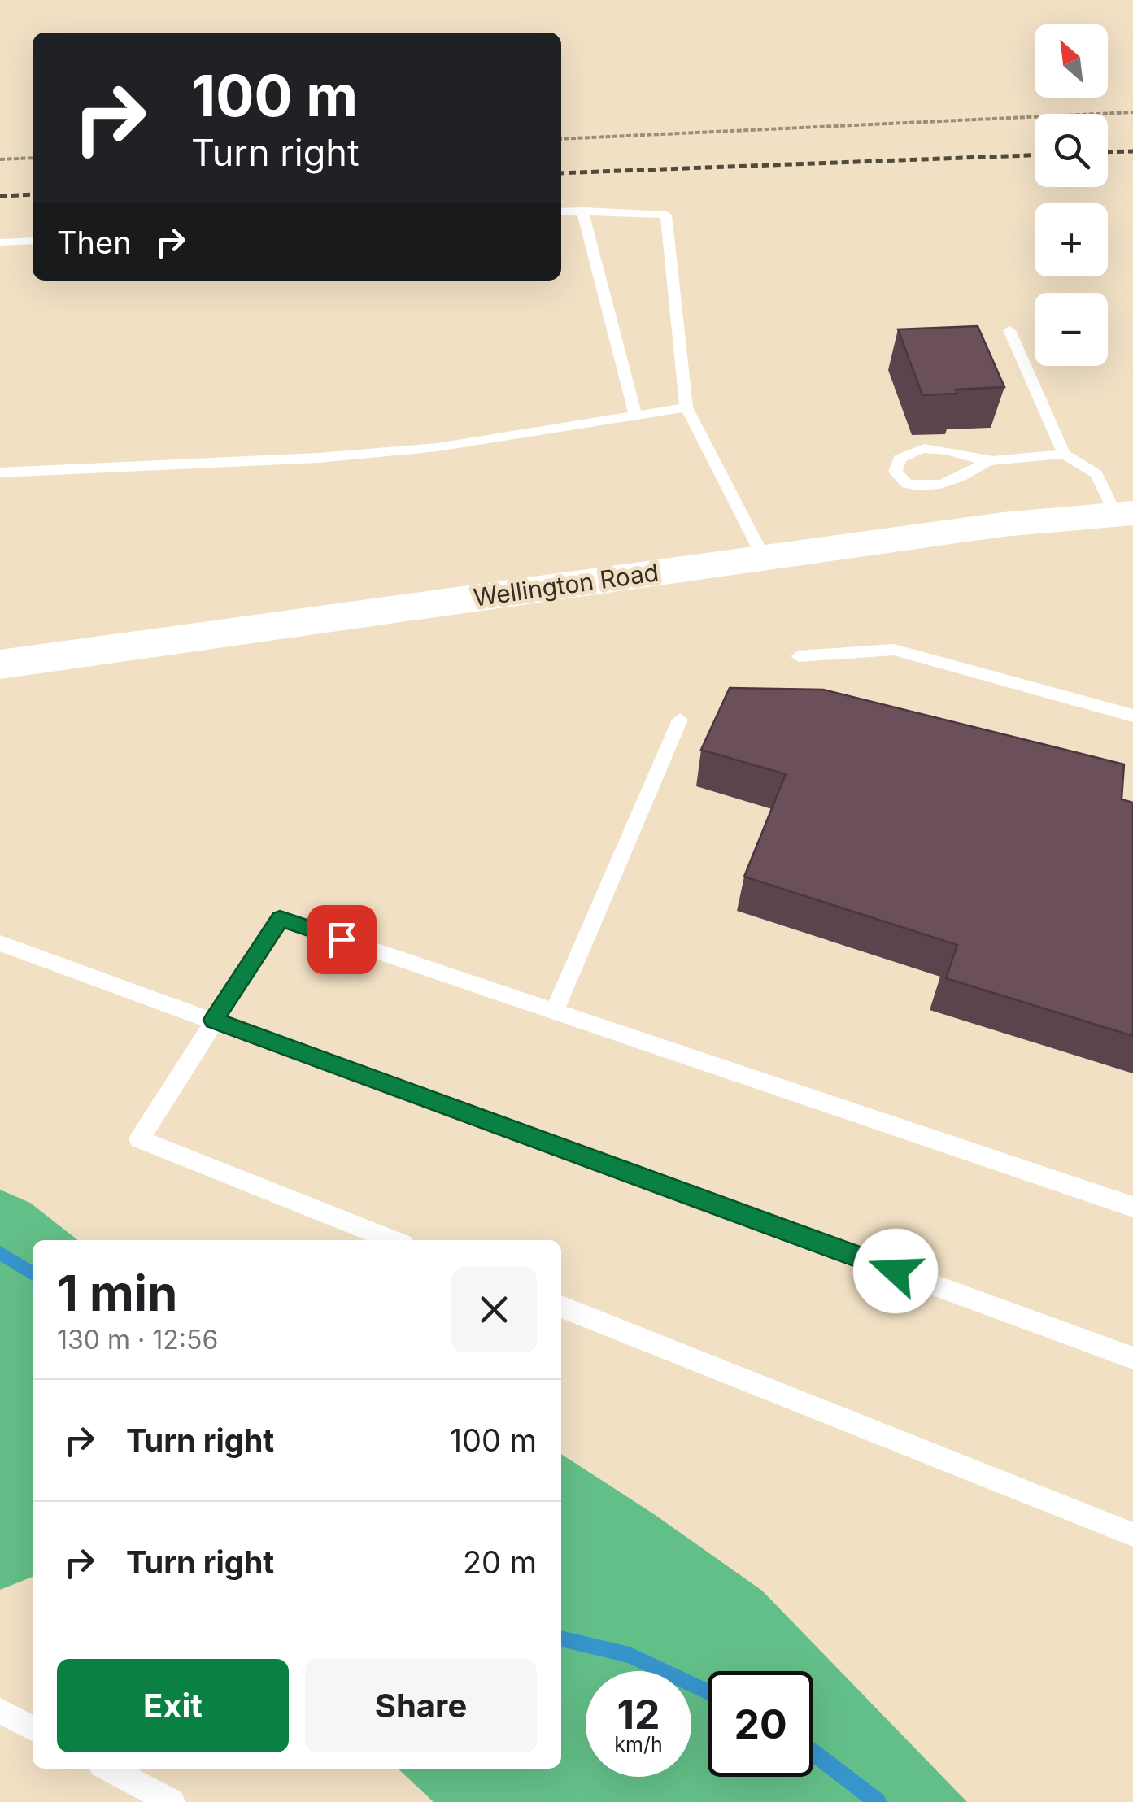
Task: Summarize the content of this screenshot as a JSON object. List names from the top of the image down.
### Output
{
  "streets": {
    "main road": ["Wellington Road"]
  },
  "north": "top left",
  "page": {
    "map_buttons": ["+", "−"],
    "turn": ["100 m", "Turn right"],
    "then": "Then",
    "heading": ["1 min", "130 m · 12:56"],
    "list": [
      {
        "name": "Turn right",
        "value": "100 m"
      },
      {
        "name": "Turn right",
        "value": "20 m"
      }
    ],
    "buttons": ["Exit", "Share"],
    "speed": "12 km/h",
    "limit": "20"
  }
}
